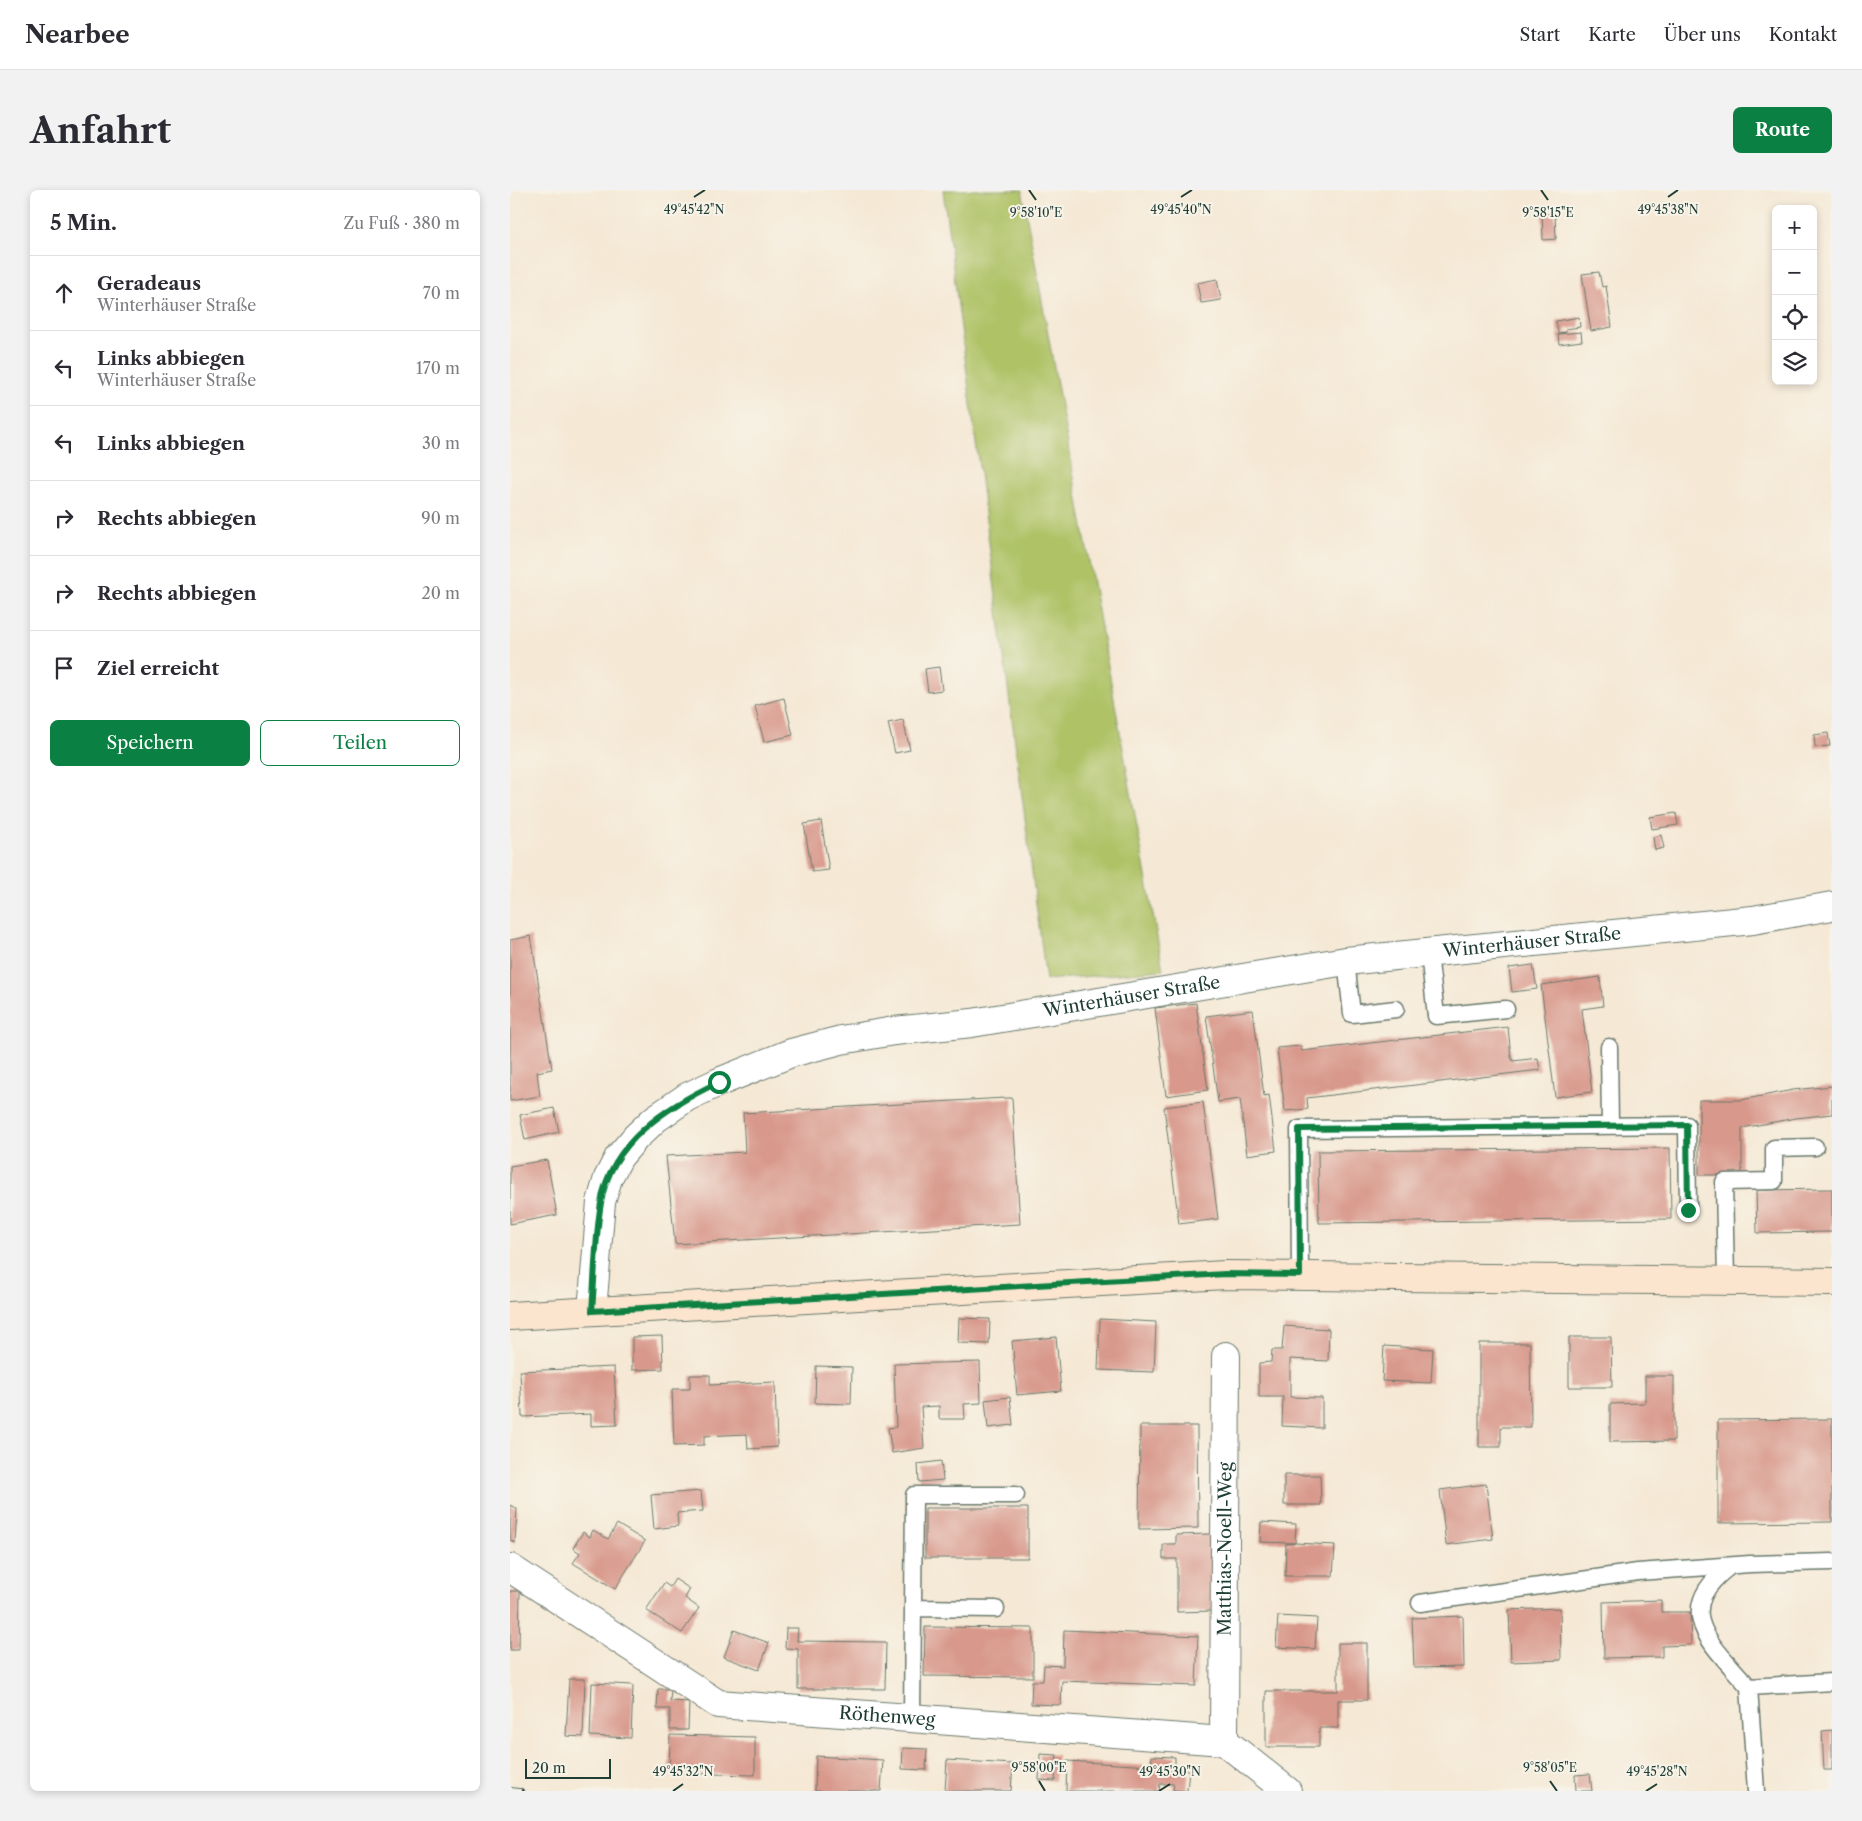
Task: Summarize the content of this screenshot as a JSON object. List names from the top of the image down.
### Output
{
  "streets": {
    "street": ["Winterhäuser Straße", "Matthias-Noell-Weg", "Röthenweg"]
  },
  "crossings": [
    ["Matthias-Noell-Weg", "Röthenweg"]
  ],
  "scale_bar": "20 m",
  "page": {
    "header": "Nearbee",
    "nav": [
      "Start",
      "Karte",
      "Über uns",
      "Kontakt"
    ],
    "buttons": [
      "Route",
      ["Speichern", "Teilen"]
    ],
    "title": "Anfahrt",
    "heading": ["5 Min.", "Zu Fuß · 380 m"],
    "map_buttons": ["+", "−"],
    "list": [
      ["Geradeaus", "Winterhäuser Straße", "70 m"],
      ["Links abbiegen", "Winterhäuser Straße", "170 m"],
      ["Links abbiegen", "30 m"],
      ["Rechts abbiegen", "90 m"],
      ["Rechts abbiegen", "20 m"],
      "Ziel erreicht"
    ],
    "scale": "20 m"
  },
  "coordinates": [
    "49°45'42\"N",
    "49°45'40\"N",
    "49°45'38\"N",
    "9°58'15\"E",
    "9°58'10\"E",
    "9°58'00\"E",
    "9°58'05\"E",
    "49°45'32\"N",
    "49°45'30\"N",
    "49°45'28\"N"
  ]
}
